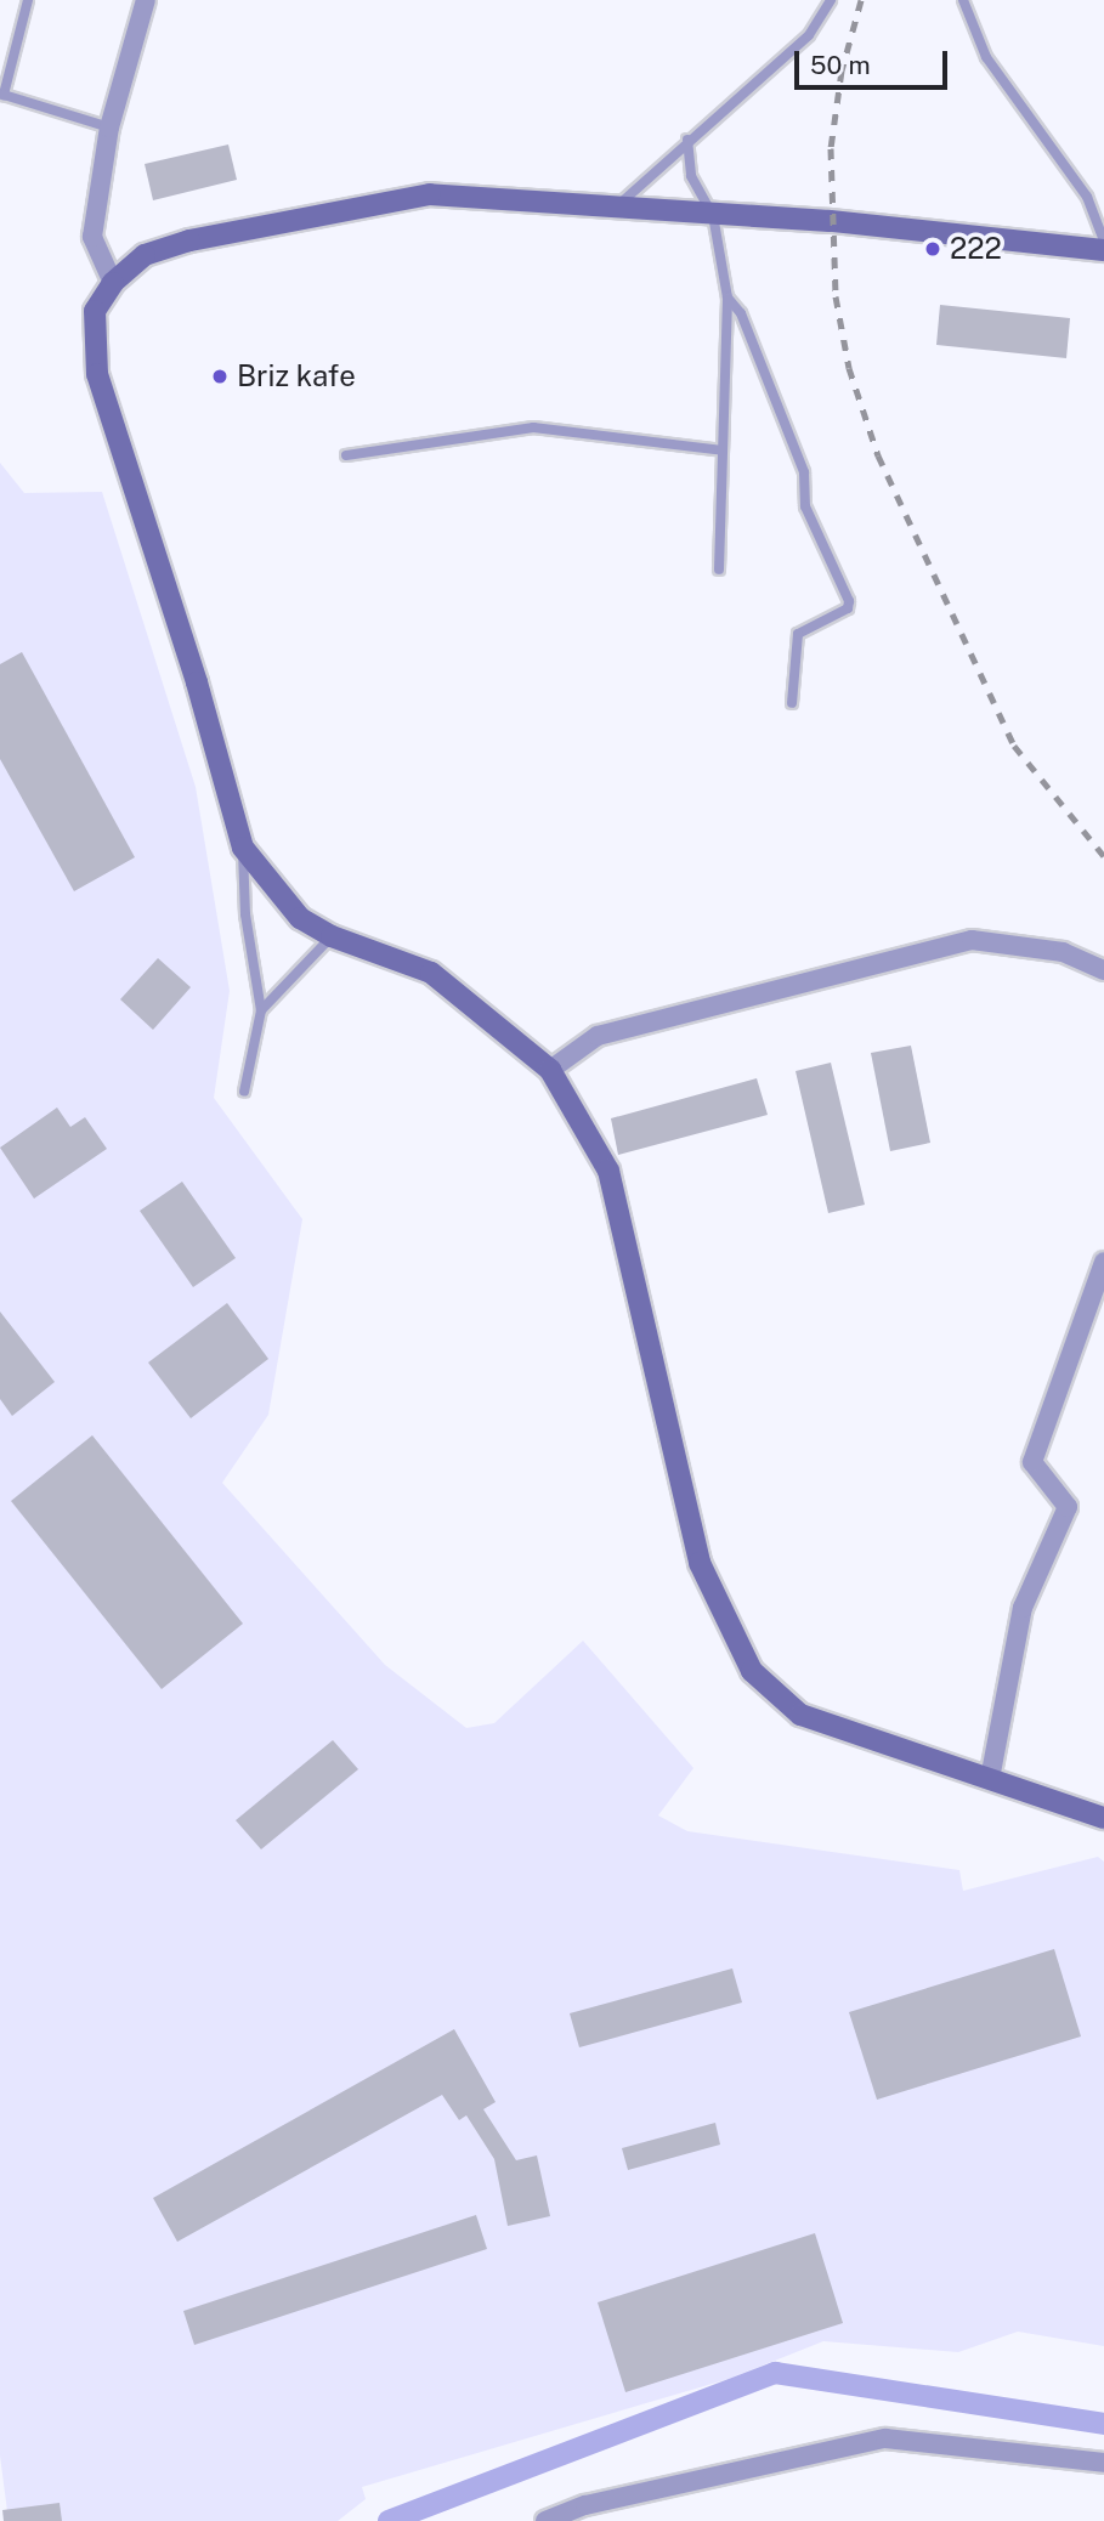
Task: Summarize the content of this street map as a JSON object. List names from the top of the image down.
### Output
{
  "places": ["222", "Briz kafe"],
  "scale_bar": "50 m"
}
